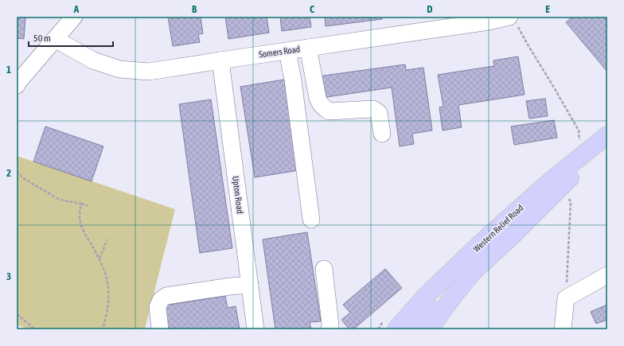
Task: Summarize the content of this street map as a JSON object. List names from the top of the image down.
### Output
{
  "streets": {
    "highway": ["Western Relief Road"],
    "street": ["Somers Road", "Upton Road"]
  },
  "crossings": [
    ["Somers Road", "Upton Road"]
  ],
  "scale_bar": "50 m",
  "grid": {
    "columns": [
      "A",
      "B",
      "C",
      "D",
      "E"
    ],
    "rows": ["1", "2", "3"]
  }
}
